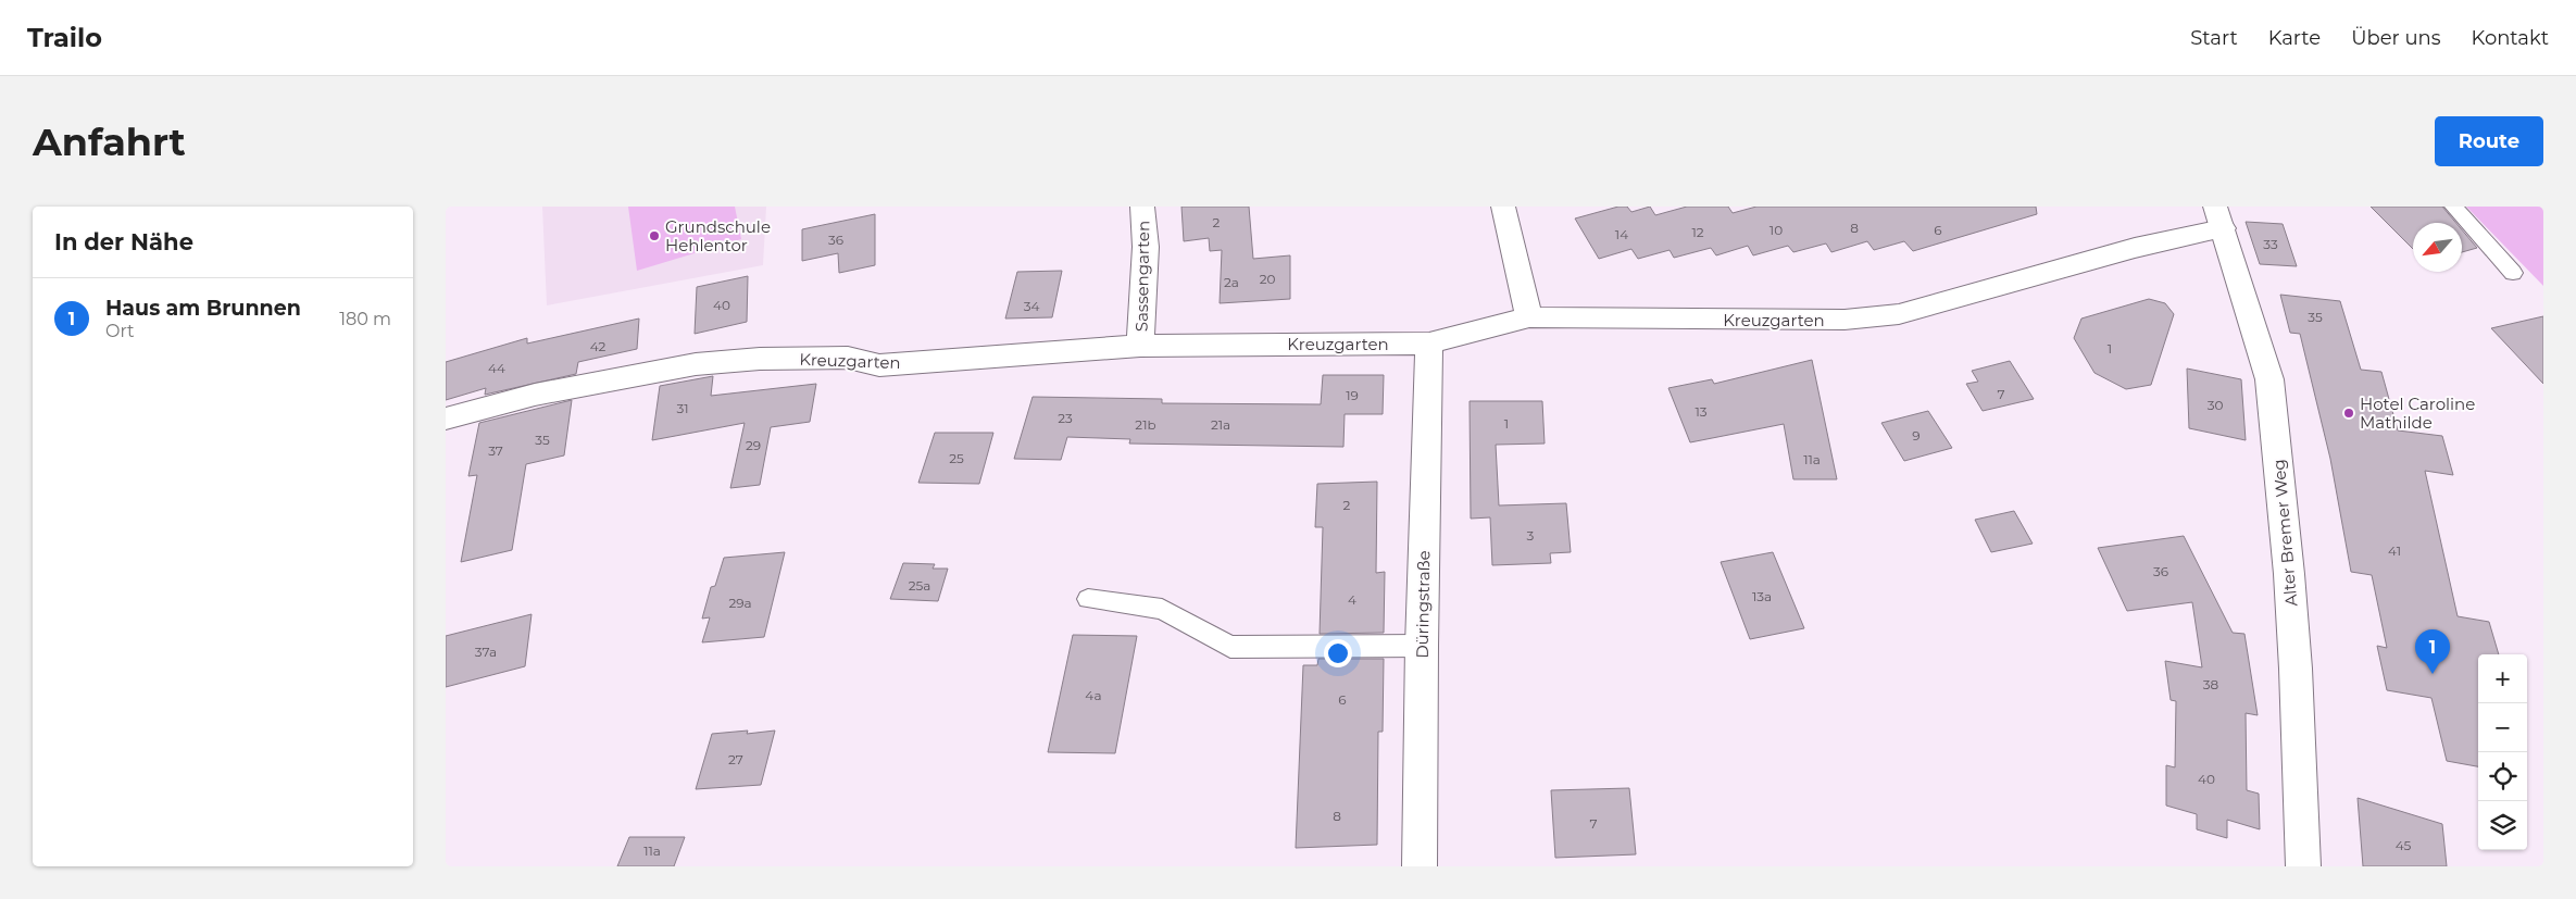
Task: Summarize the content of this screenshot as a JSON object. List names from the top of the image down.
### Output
{
  "streets": {
    "street": [
      "Sassengarten",
      "Kreuzgarten",
      "Alter Bremer Weg",
      "Düringstraße"
    ]
  },
  "crossings": [
    ["Sassengarten", "Kreuzgarten"],
    ["Kreuzgarten", "Alter Bremer Weg"],
    ["Kreuzgarten", "Düringstraße"]
  ],
  "places": ["Grundschule Hehlentor", "Hotel Caroline Mathilde"],
  "house_numbers": [
    "2",
    "8",
    "10",
    "6",
    "12",
    "14",
    "36",
    "33",
    "20",
    "2a",
    "40",
    "34",
    "35",
    "42",
    "1",
    "44",
    "7",
    "19",
    "30",
    "31",
    "13",
    "23",
    "1",
    "21b",
    "21a",
    "9",
    "35",
    "29",
    "37",
    "25",
    "11a",
    "2",
    "3",
    "41",
    "36",
    "25a",
    "13a",
    "4",
    "29a",
    "37a",
    "38",
    "4a",
    "6",
    "27",
    "40",
    "8",
    "7",
    "45",
    "11a"
  ],
  "north": "bottom left",
  "page": {
    "header": "Trailo",
    "nav": [
      "Start",
      "Karte",
      "Über uns",
      "Kontakt"
    ],
    "buttons": "Route",
    "title": "Anfahrt",
    "heading": "In der Nähe",
    "list": [
      {
        "mark": "1",
        "name": "Haus am Brunnen",
        "note": "Ort",
        "value": "180 m"
      }
    ],
    "pins": "1",
    "map_buttons": ["+", "−"]
  }
}
